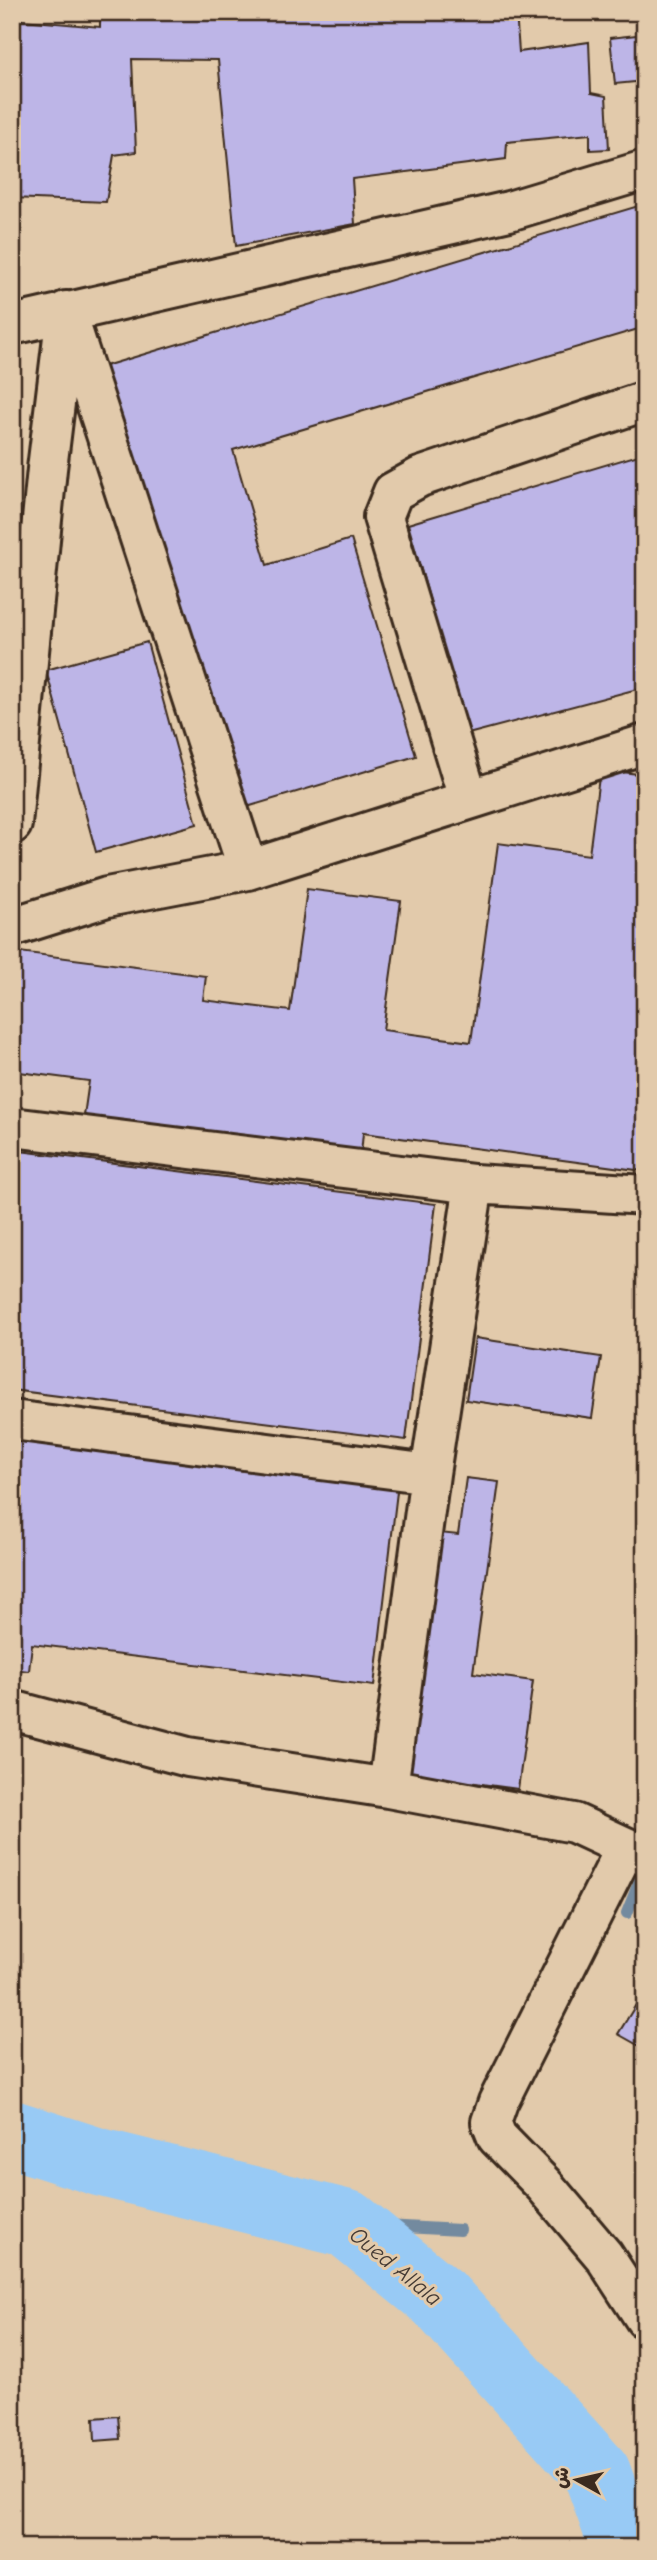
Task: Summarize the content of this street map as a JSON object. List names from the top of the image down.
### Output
{
  "water": ["Oued Allala"],
  "north": "left"
}
